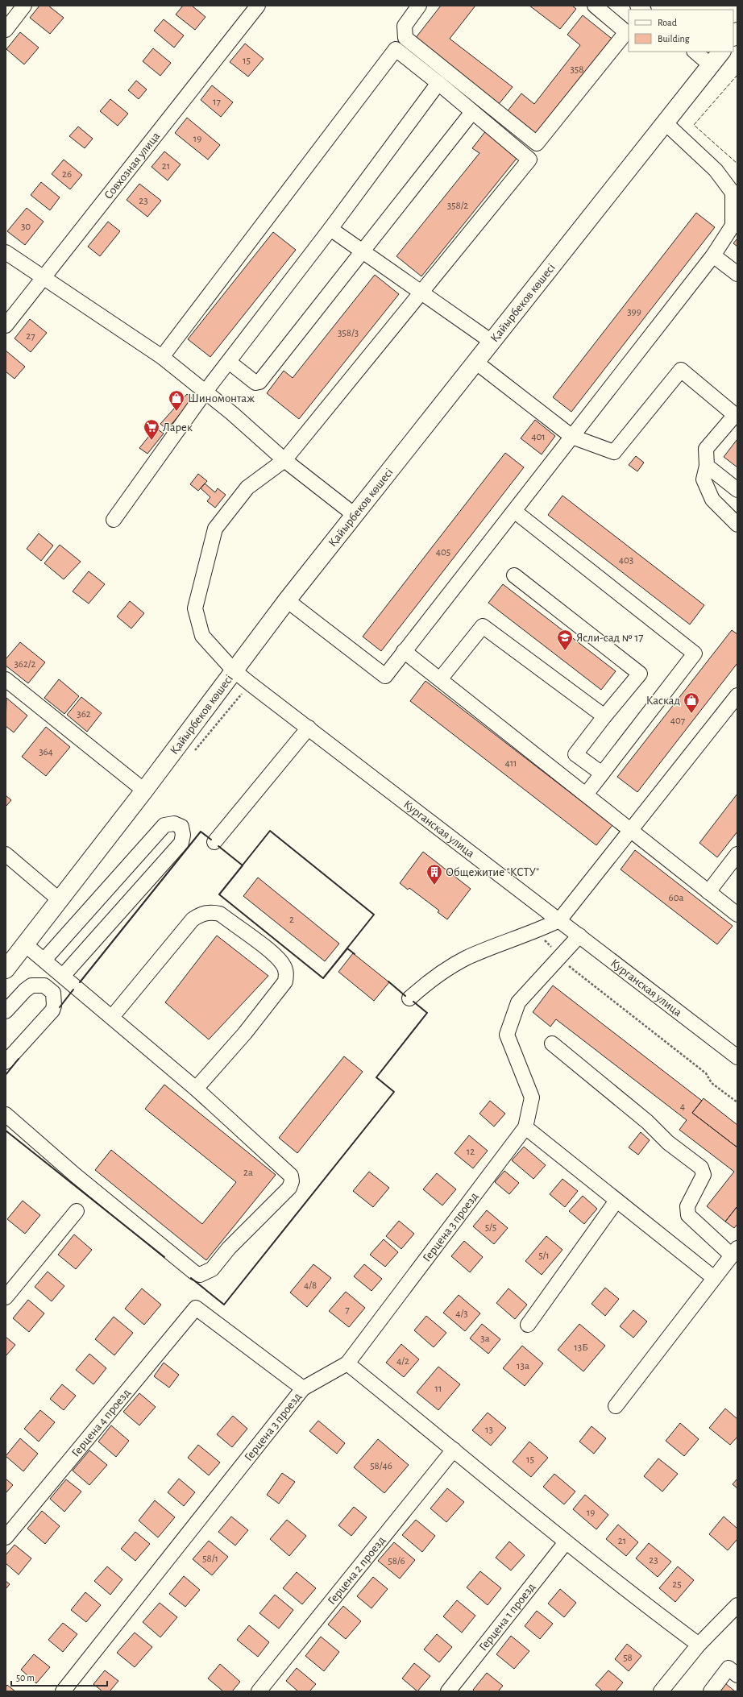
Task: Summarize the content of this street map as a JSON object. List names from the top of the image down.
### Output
{
  "streets": {
    "main road": ["Қайырбеков көшесі"],
    "street": [
      "Совхозная улица",
      "Курганская улица",
      "Герцена 3 проезд",
      "Герцена 4 проезд",
      "Герцена 2 проезд",
      "Герцена 1 проезд"
    ]
  },
  "crossings": [
    ["Қайырбеков көшесі", "Курганская улица"],
    ["Герцена 3 проезд", "Герцена 4 проезд"]
  ],
  "places": {
    "shop": ["Шиномонтаж", "Каскад"],
    "supermarket": ["Ларек"],
    "school or university": ["Ясли-сад № 17"],
    "building": ["Общежитие \"КСТУ\""]
  },
  "house_numbers": [
    "15",
    "358",
    "17",
    "19",
    "21",
    "26",
    "23",
    "358/2",
    "30",
    "399",
    "358/3",
    "27",
    "401",
    "405",
    "403",
    "362/2",
    "362",
    "407",
    "364",
    "411",
    "60а",
    "2",
    "4",
    "12",
    "2а",
    "5/5",
    "5/1",
    "4/8",
    "7",
    "4/3",
    "3а",
    "13Б",
    "4/2",
    "13а",
    "11",
    "13",
    "15",
    "58/46",
    "19",
    "21",
    "58/1",
    "23",
    "58/6",
    "25",
    "58"
  ],
  "legend": ["Road", "Building"],
  "scale_bar": "50 m"
}
